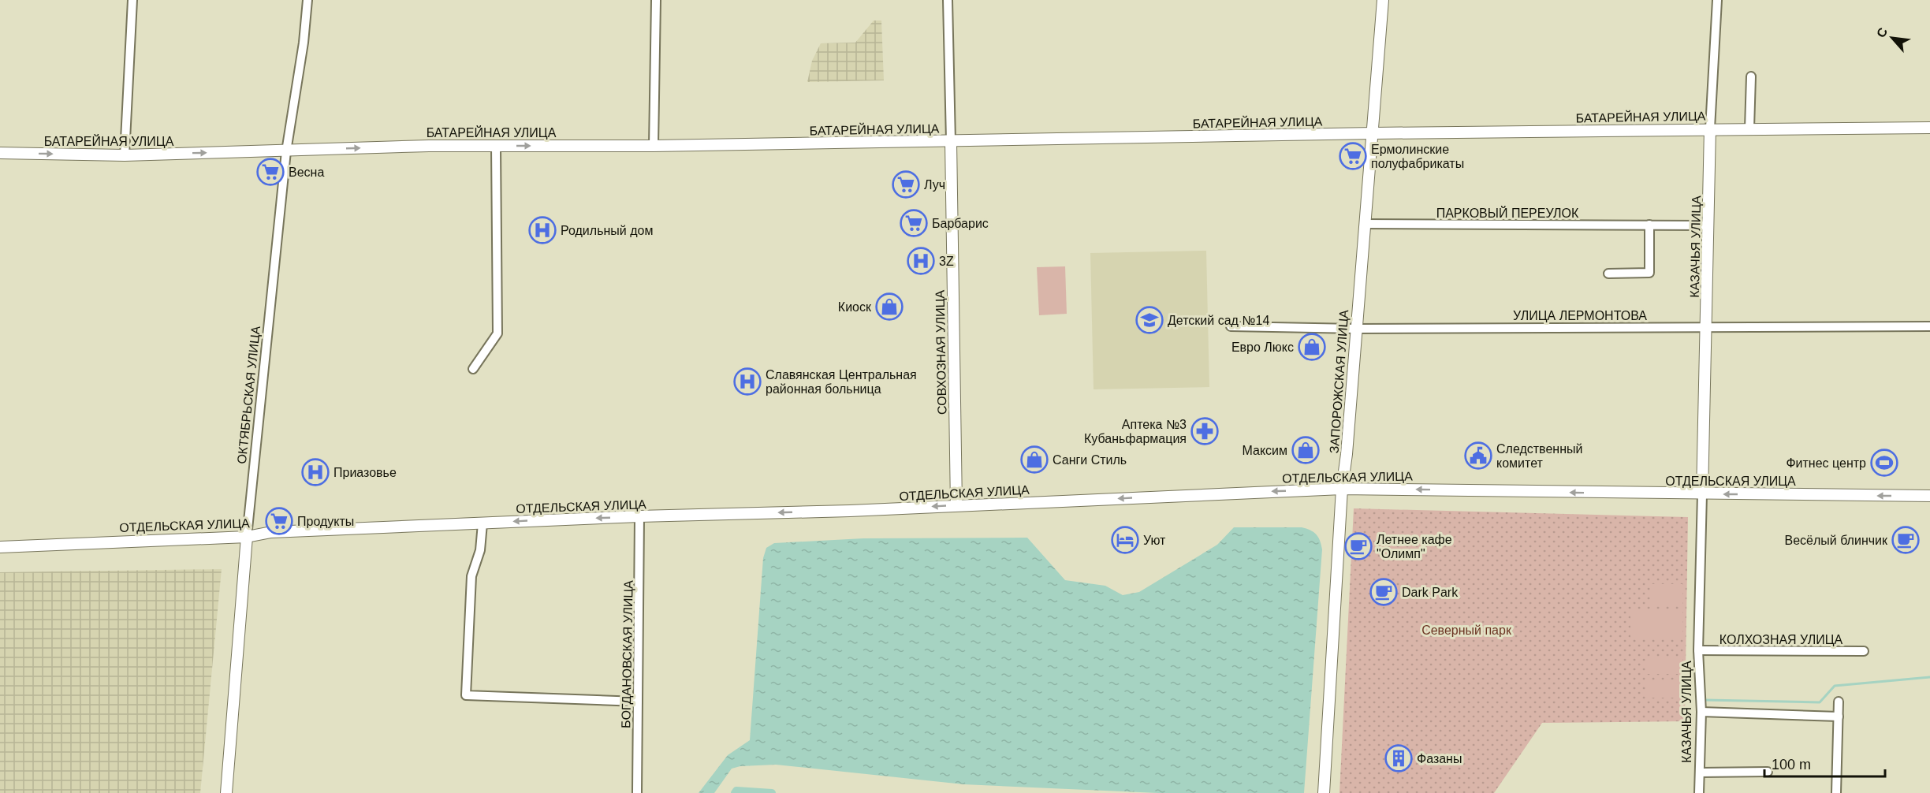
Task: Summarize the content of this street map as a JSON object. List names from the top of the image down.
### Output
{
  "streets": {
    "street": [
      "БАТАРЕЙНАЯ УЛИЦА",
      "ПАРКОВЫЙ ПЕРЕУЛОК",
      "КАЗАЧЬЯ УЛИЦА",
      "УЛИЦА ЛЕРМОНТОВА",
      "СОВХОЗНАЯ УЛИЦА",
      "ЗАПОРОЖСКАЯ УЛИЦА",
      "ОКТЯБРЬСКАЯ УЛИЦА",
      "ОТДЕЛЬСКАЯ УЛИЦА",
      "КОЛХОЗНАЯ УЛИЦА",
      "БОГДАНОВСКАЯ УЛИЦА"
    ]
  },
  "crossings": [
    ["БАТАРЕЙНАЯ УЛИЦА", "КАЗАЧЬЯ УЛИЦА"],
    ["БАТАРЕЙНАЯ УЛИЦА", "СОВХОЗНАЯ УЛИЦА"],
    ["БАТАРЕЙНАЯ УЛИЦА", "ЗАПОРОЖСКАЯ УЛИЦА"],
    ["БАТАРЕЙНАЯ УЛИЦА", "ОКТЯБРЬСКАЯ УЛИЦА"],
    ["ПАРКОВЫЙ ПЕРЕУЛОК", "КАЗАЧЬЯ УЛИЦА"],
    ["ПАРКОВЫЙ ПЕРЕУЛОК", "ЗАПОРОЖСКАЯ УЛИЦА"],
    ["КАЗАЧЬЯ УЛИЦА", "УЛИЦА ЛЕРМОНТОВА"],
    ["КАЗАЧЬЯ УЛИЦА", "ОТДЕЛЬСКАЯ УЛИЦА"],
    ["КАЗАЧЬЯ УЛИЦА", "КОЛХОЗНАЯ УЛИЦА"],
    ["УЛИЦА ЛЕРМОНТОВА", "ЗАПОРОЖСКАЯ УЛИЦА"],
    ["СОВХОЗНАЯ УЛИЦА", "ОТДЕЛЬСКАЯ УЛИЦА"],
    ["ЗАПОРОЖСКАЯ УЛИЦА", "ОТДЕЛЬСКАЯ УЛИЦА"],
    ["ОКТЯБРЬСКАЯ УЛИЦА", "ОТДЕЛЬСКАЯ УЛИЦА"],
    ["ОТДЕЛЬСКАЯ УЛИЦА", "БОГДАНОВСКАЯ УЛИЦА"]
  ],
  "one_way": ["ОТДЕЛЬСКАЯ УЛИЦА"],
  "parks": ["Северный парк"],
  "places": {
    "supermarket": [
      "Ермолинские полуфабрикаты",
      "Весна",
      "Луч",
      "Барбарис",
      "Продукты"
    ],
    "hospital": [
      "Родильный дом",
      "3Z",
      "Славянская Центральная районная больница",
      "Приазовье"
    ],
    "shop": [
      "Киоск",
      "Евро Люкс",
      "Максим",
      "Санги Стиль"
    ],
    "school or university": ["Детский сад №14"],
    "pharmacy": ["Аптека №3 Кубаньфармация"],
    "public building": ["Следственный комитет"],
    "sports": ["Фитнес центр"],
    "hotel": ["Уют"],
    "cafe": ["Весёлый блинчик", "Летнее кафе \"Олимп\"", "Dark Park"],
    "building": ["Фазаны"]
  },
  "scale_bar": "100 m",
  "north": "top left"
}
